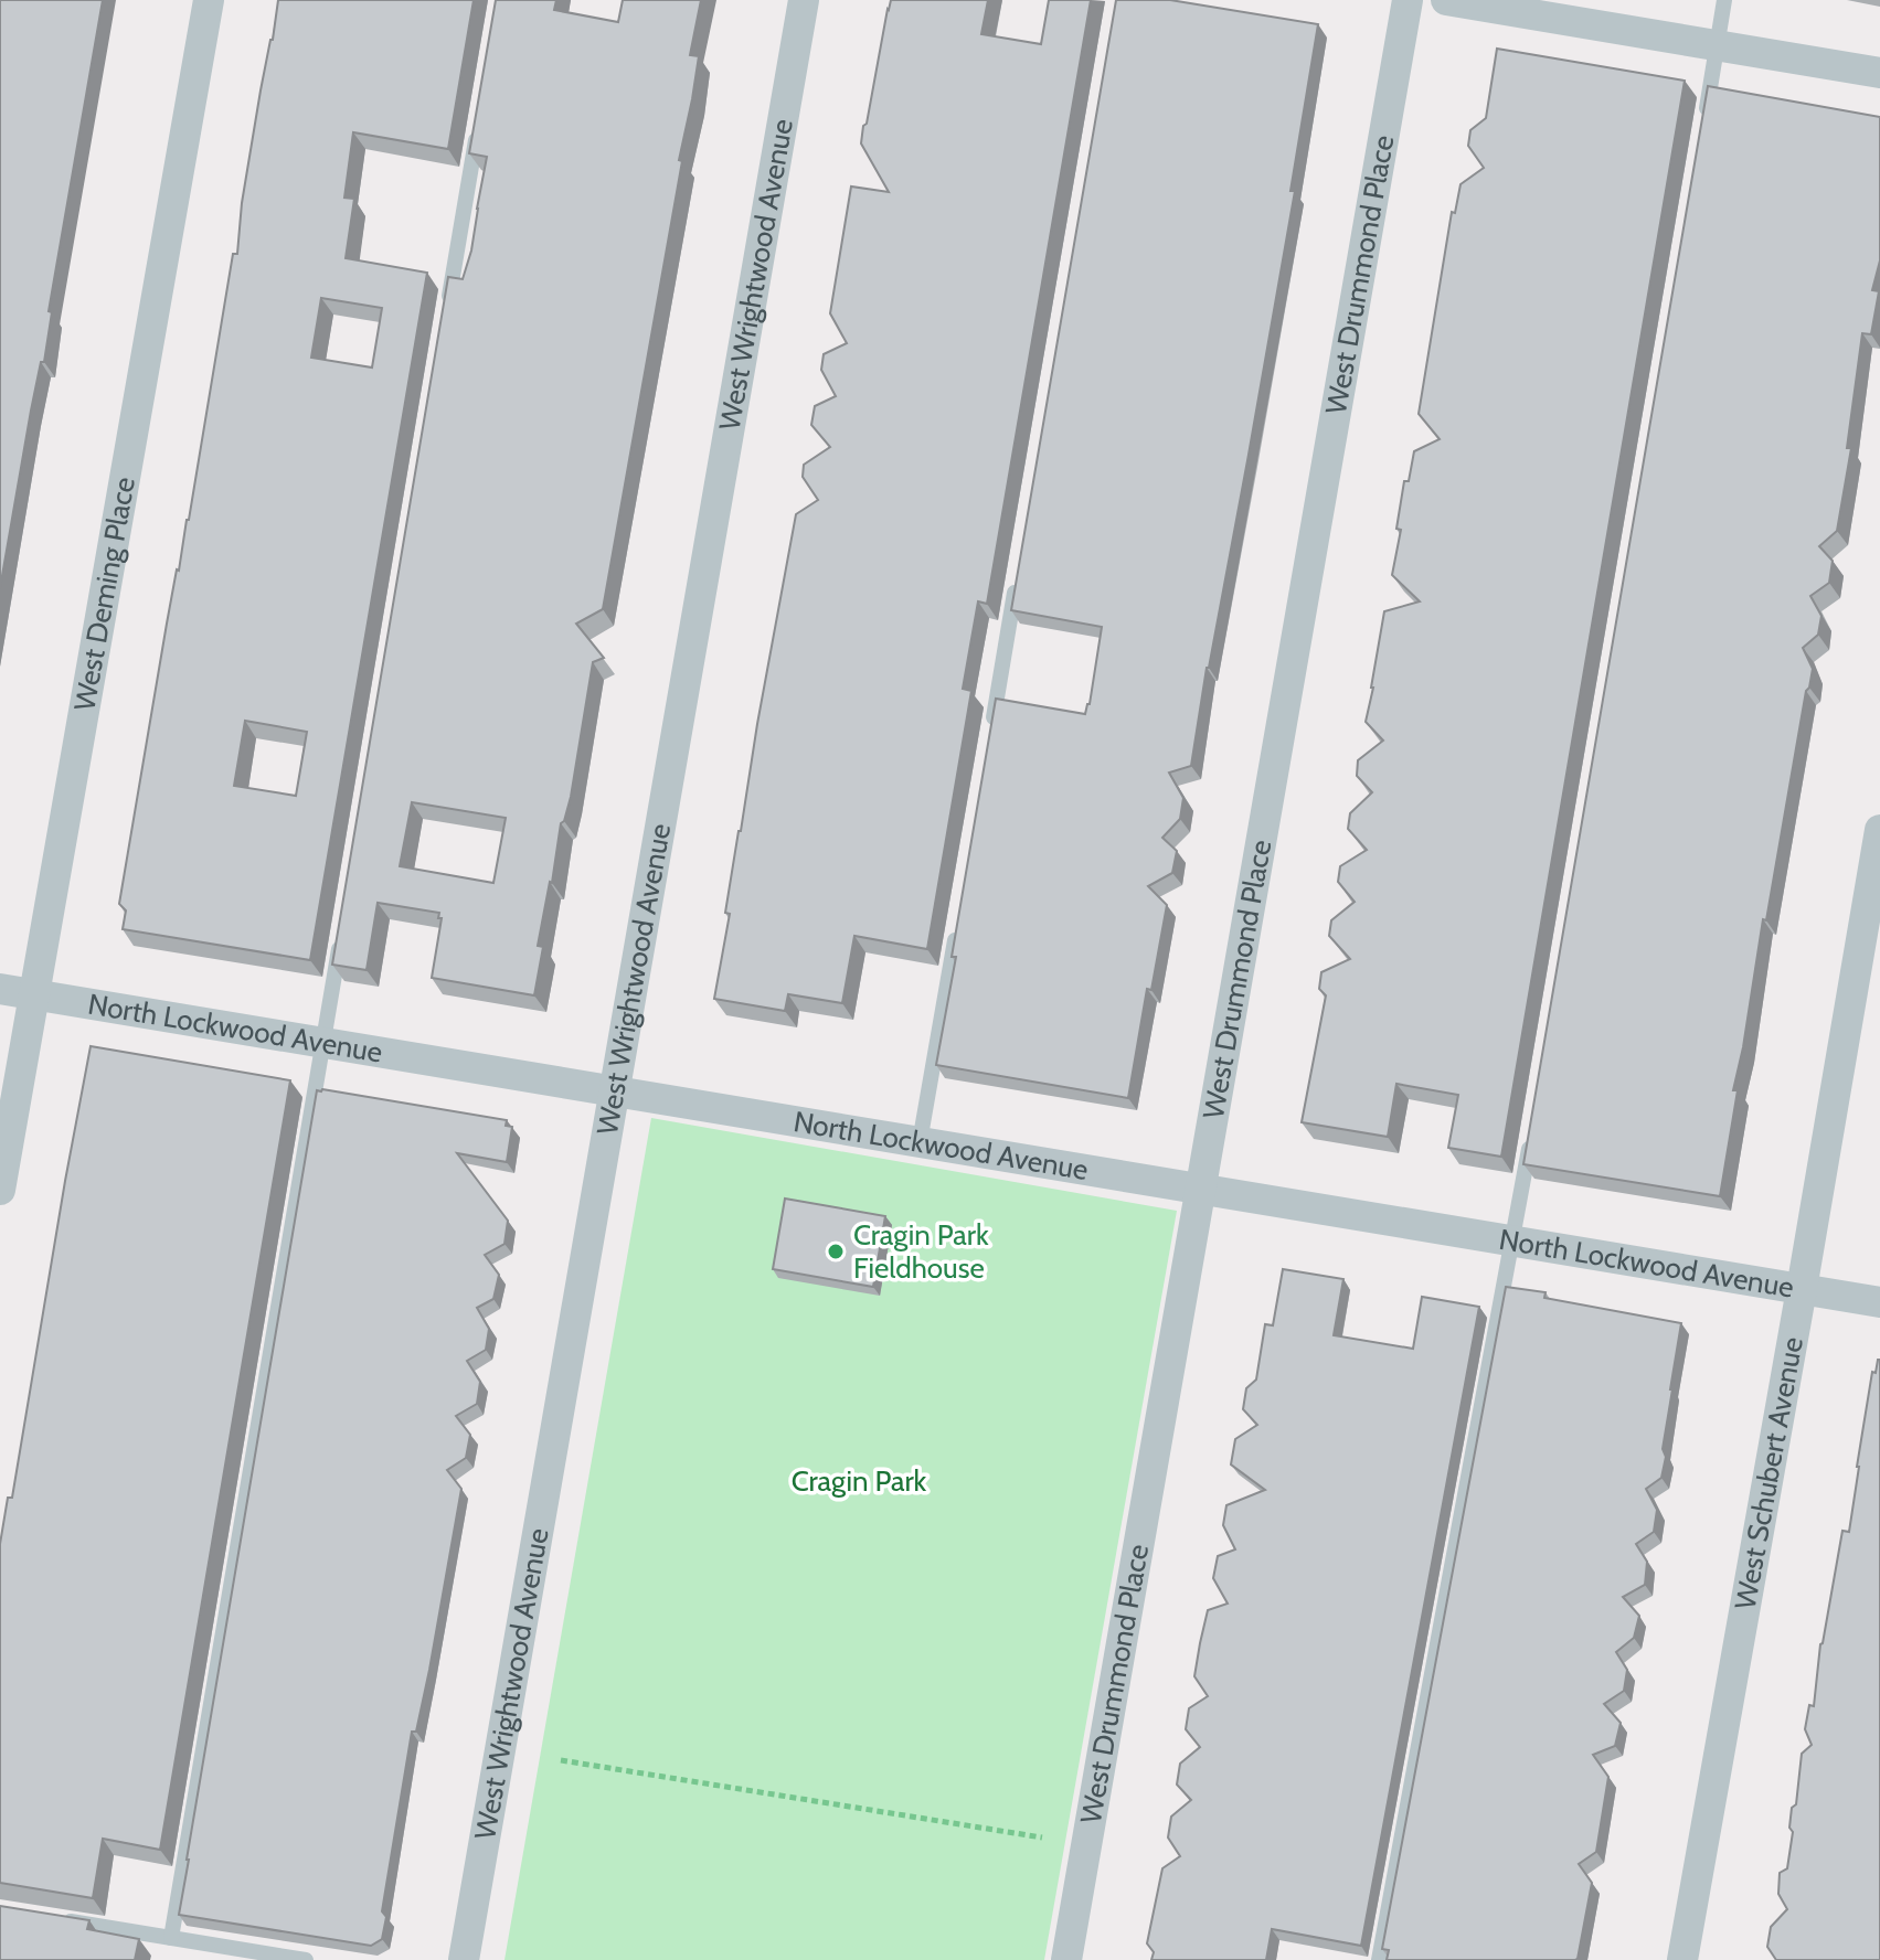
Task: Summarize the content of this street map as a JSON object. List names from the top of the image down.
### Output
{
  "streets": {
    "street": [
      "West Wrightwood Avenue",
      "West Drummond Place",
      "West Deming Place",
      "North Lockwood Avenue",
      "West Schubert Avenue"
    ]
  },
  "crossings": [
    ["West Wrightwood Avenue", "North Lockwood Avenue"],
    ["West Drummond Place", "North Lockwood Avenue"],
    ["West Deming Place", "North Lockwood Avenue"],
    ["North Lockwood Avenue", "West Schubert Avenue"]
  ],
  "parks": ["Cragin Park"],
  "places": ["Cragin Park Fieldhouse"]
}
